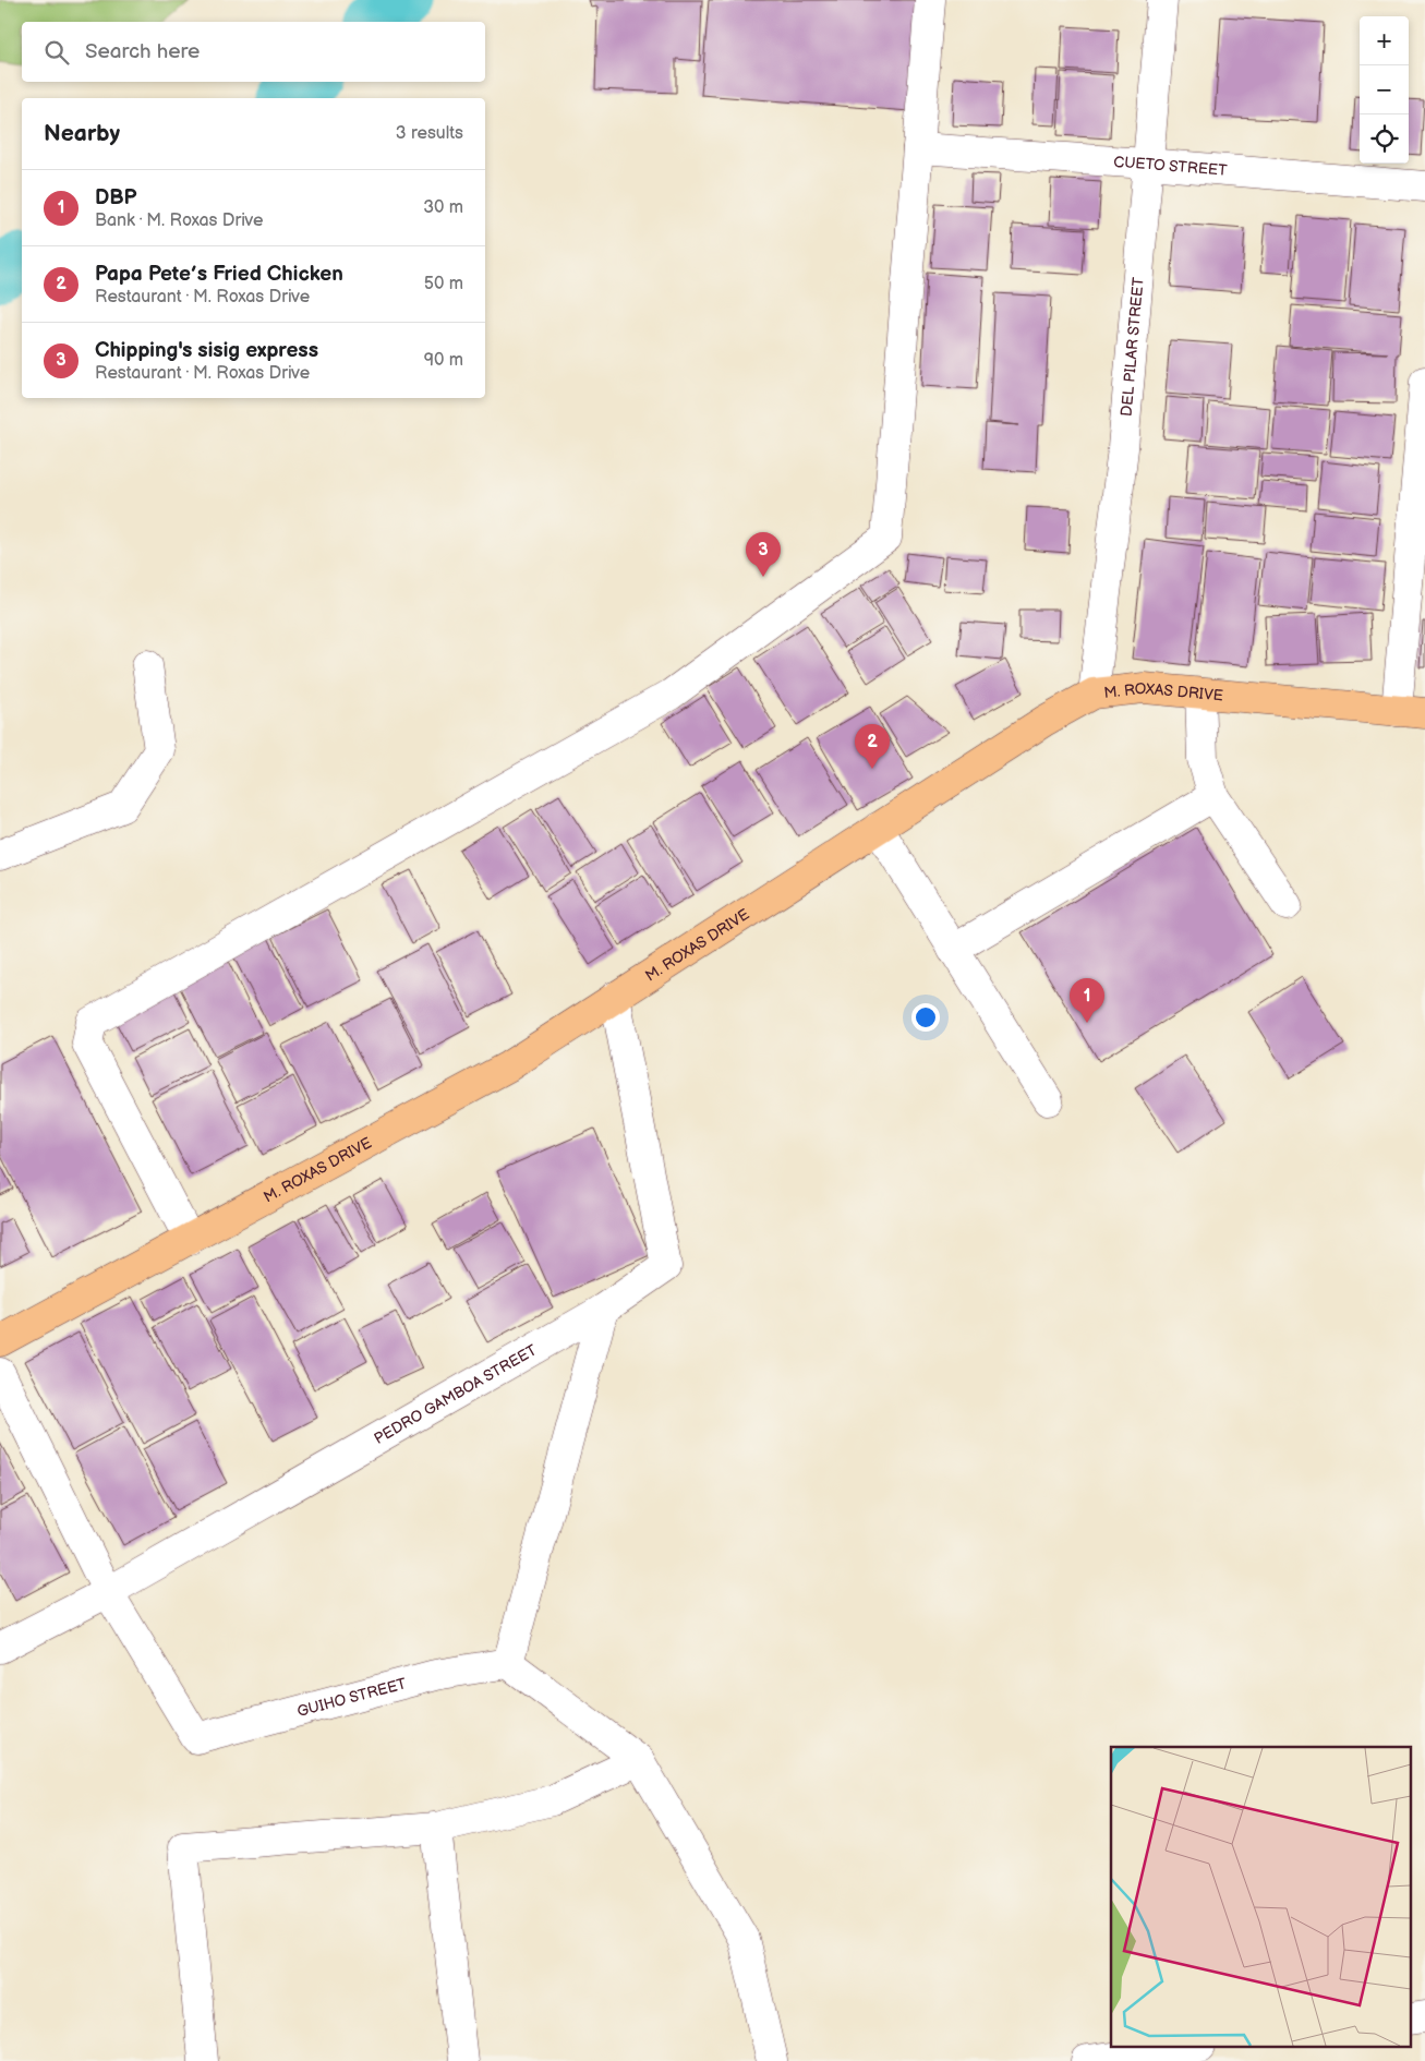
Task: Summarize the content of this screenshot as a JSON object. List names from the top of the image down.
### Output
{
  "streets": {
    "main road": ["M. ROXAS DRIVE"],
    "street": [
      "CUETO STREET",
      "DEL PILAR STREET",
      "PEDRO GAMBOA STREET",
      "GUIHO STREET"
    ]
  },
  "crossings": [
    ["CUETO STREET", "DEL PILAR STREET"],
    ["DEL PILAR STREET", "M. ROXAS DRIVE"],
    ["M. ROXAS DRIVE", "PEDRO GAMBOA STREET"],
    ["PEDRO GAMBOA STREET", "GUIHO STREET"]
  ],
  "page": {
    "map_buttons": ["+", "−"],
    "search": "Search here",
    "heading": ["Nearby", "3 results"],
    "list": [
      {
        "mark": "1",
        "name": "DBP",
        "note": "Bank · M. Roxas Drive",
        "value": "30 m"
      },
      {
        "mark": "2",
        "name": "Papa Pete’s Fried Chicken",
        "note": "Restaurant · M. Roxas Drive",
        "value": "50 m"
      },
      {
        "mark": "3",
        "name": "Chipping's sisig express",
        "note": "Restaurant · M. Roxas Drive",
        "value": "90 m"
      }
    ],
    "pins": ["3", "2", "1"]
  }
}
